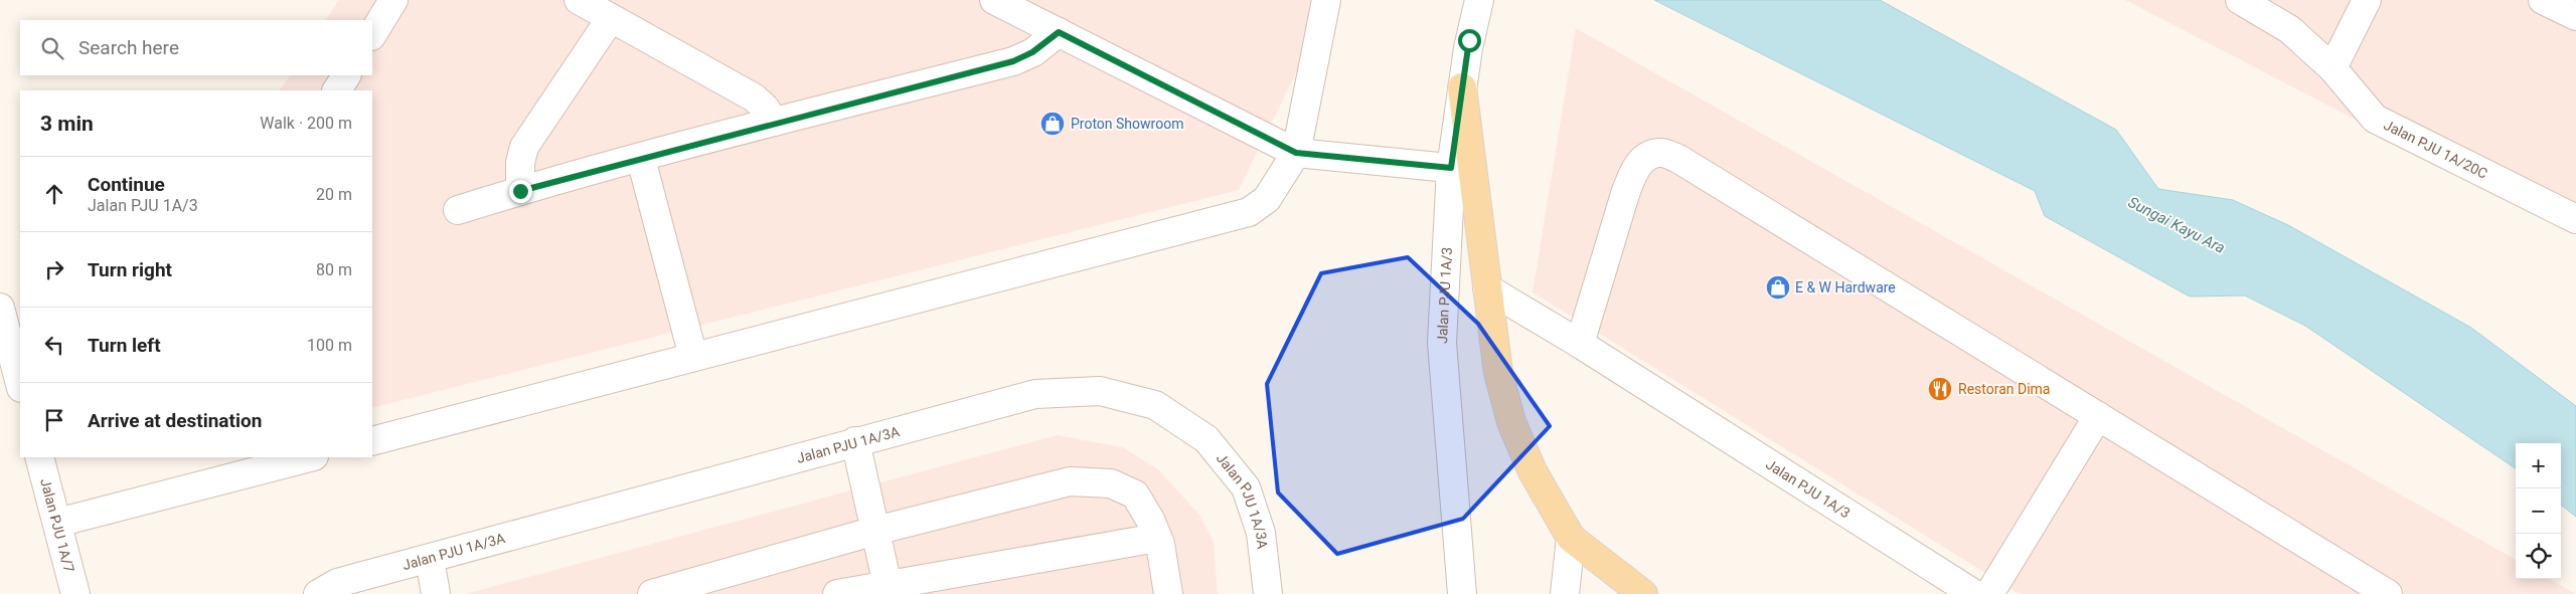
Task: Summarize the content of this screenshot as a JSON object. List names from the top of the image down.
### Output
{
  "streets": {
    "street": [
      "Jalan PJU 1A/20C",
      "Jalan PJU 1A/3",
      "Jalan PJU 1A/3A",
      "Jalan PJU 1A/7"
    ]
  },
  "water": ["Sungai Kayu Ara"],
  "places": {
    "shop": ["Proton Showroom", "E & W Hardware"],
    "restaurant": ["Restoran Dima"]
  },
  "page": {
    "search": "Search here",
    "heading": ["3 min", "Walk · 200 m"],
    "list": [
      ["Continue", "Jalan PJU 1A/3", "20 m"],
      ["Turn right", "80 m"],
      ["Turn left", "100 m"],
      "Arrive at destination"
    ],
    "map_buttons": ["+", "−"]
  }
}
